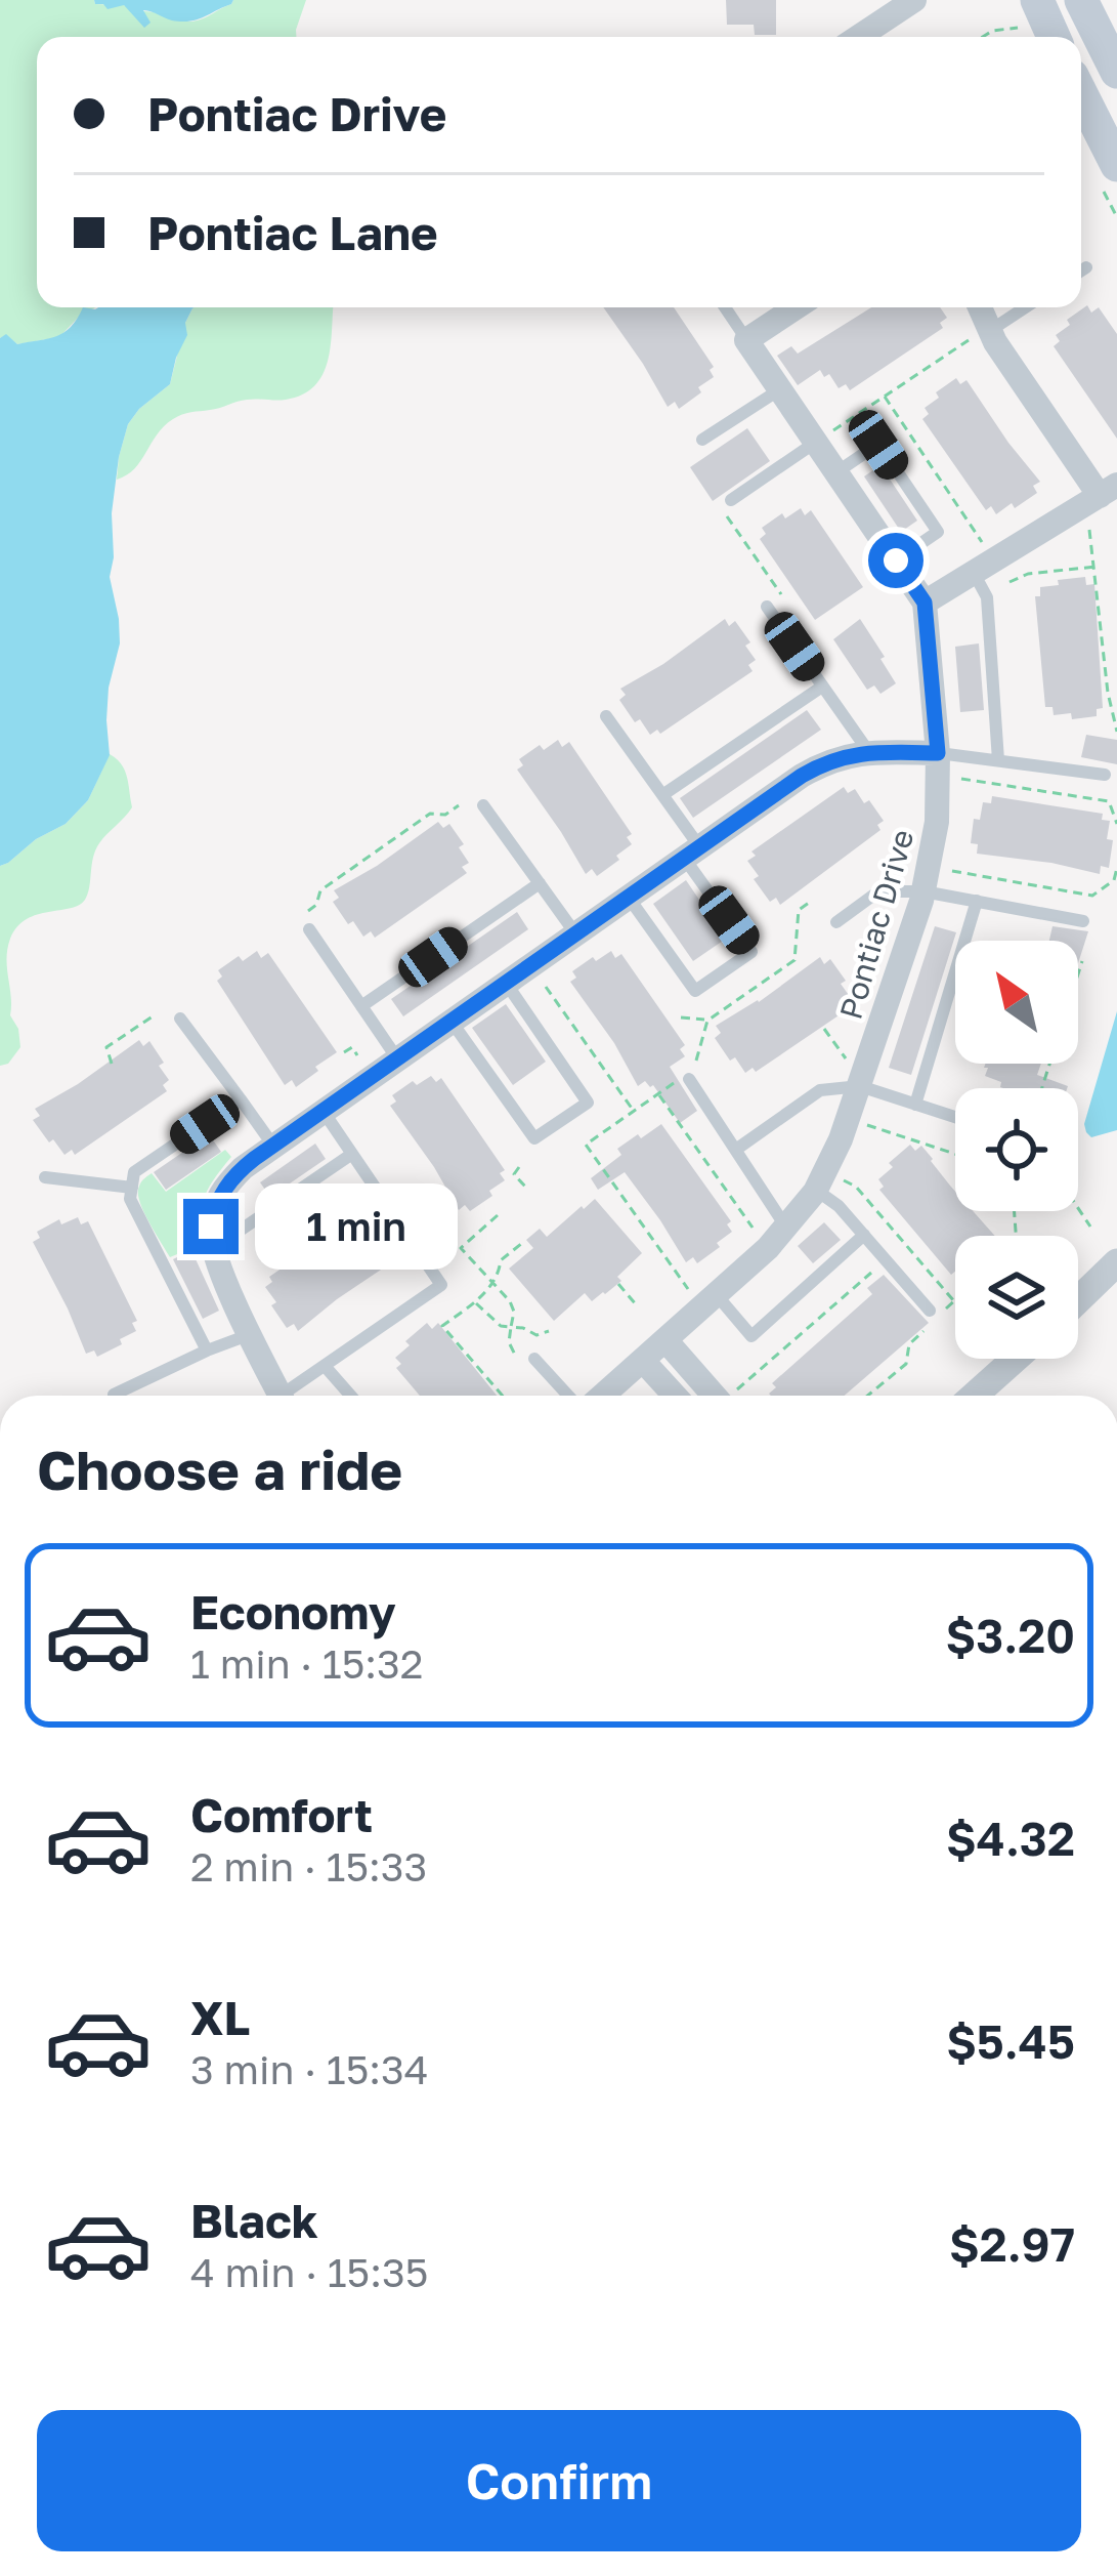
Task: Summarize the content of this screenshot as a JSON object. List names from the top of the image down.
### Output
{
  "streets": {
    "street": ["Pontiac Drive"]
  },
  "north": "top left",
  "page": {
    "banner": ["Pontiac Drive", "Pontiac Lane"],
    "bubble": "1 min",
    "heading": "Choose a ride",
    "list": [
      {
        "name": "Economy",
        "note": "1 min · 15:32",
        "value": "$3.20"
      },
      {
        "name": "Comfort",
        "note": "2 min · 15:33",
        "value": "$4.32"
      },
      {
        "name": "XL",
        "note": "3 min · 15:34",
        "value": "$5.45"
      },
      {
        "name": "Black",
        "note": "4 min · 15:35",
        "value": "$2.97"
      }
    ],
    "buttons": "Confirm"
  }
}
